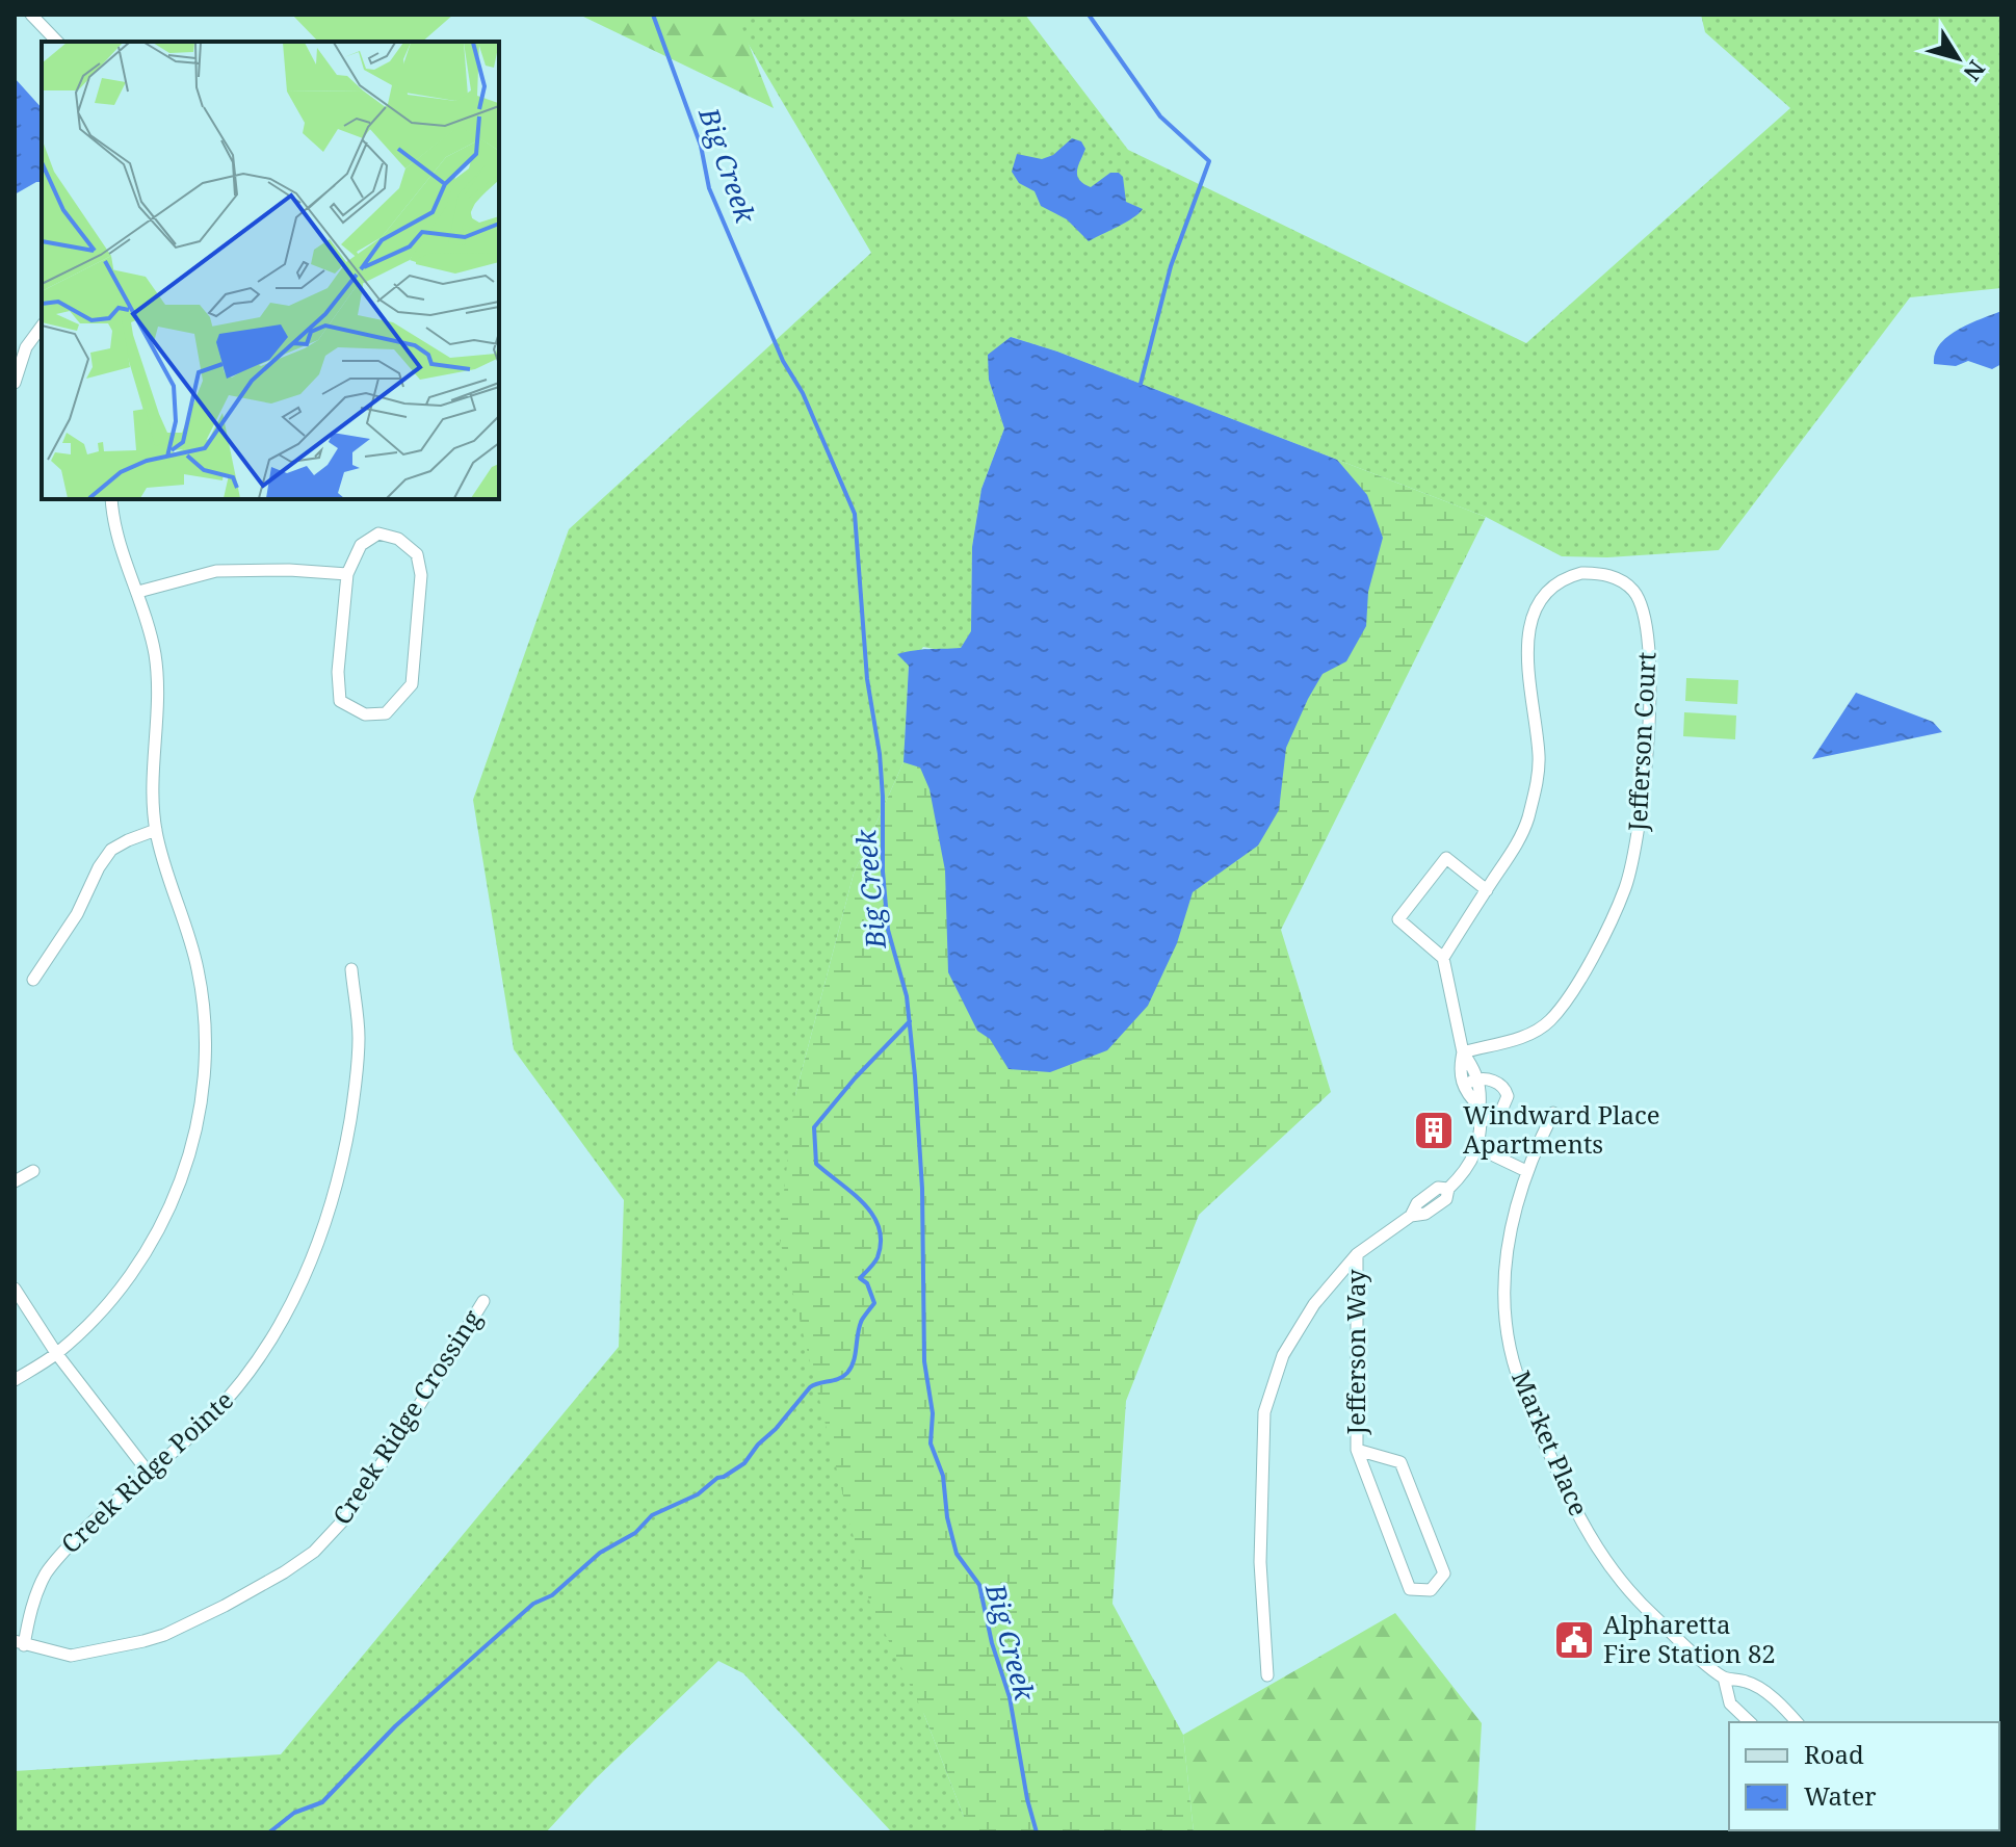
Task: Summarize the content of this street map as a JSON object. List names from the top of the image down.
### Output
{
  "streets": {
    "street": [
      "Jefferson Court",
      "Jefferson Way",
      "Creek Ridge Crossing",
      "Market Place",
      "Creek Ridge Pointe"
    ]
  },
  "crossings": [
    ["Creek Ridge Crossing", "Creek Ridge Pointe"]
  ],
  "water": ["Big Creek"],
  "places": {
    "building": ["Windward Place Apartments"],
    "public building": ["Alpharetta Fire Station 82"]
  },
  "legend": ["Road", "Water"],
  "north": "bottom right"
}
